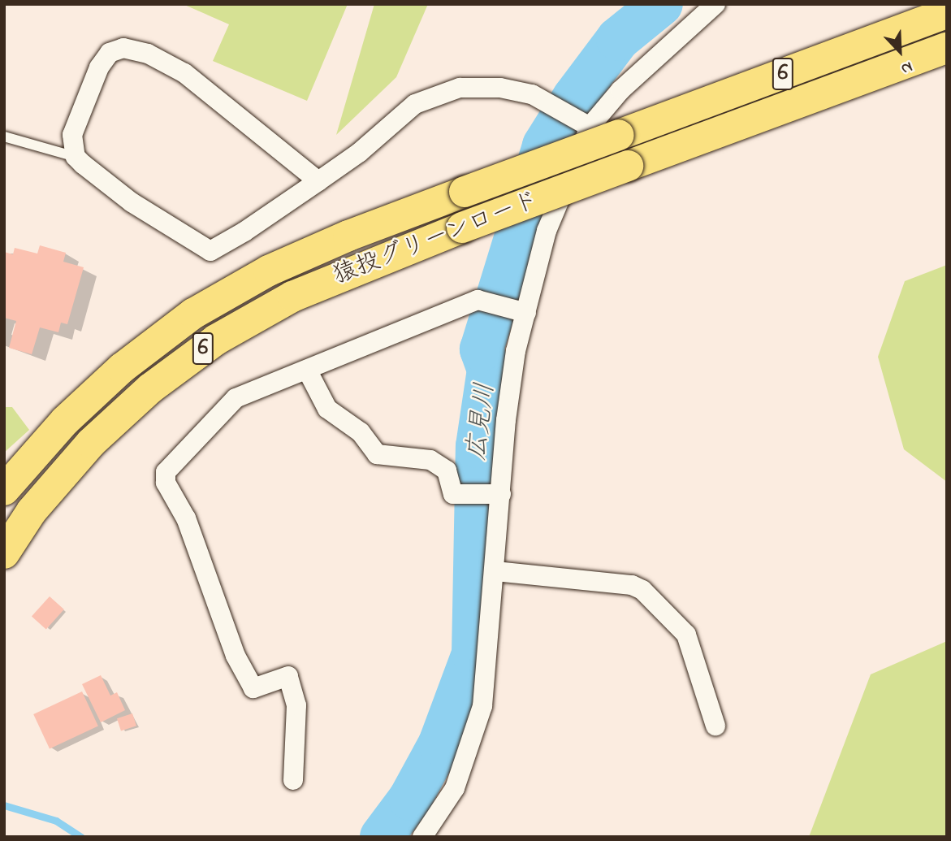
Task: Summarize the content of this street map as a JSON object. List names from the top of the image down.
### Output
{
  "streets": {
    "main road": ["6", "猿投グリーンロード"]
  },
  "water": ["広見川"],
  "north": "bottom right"
}
